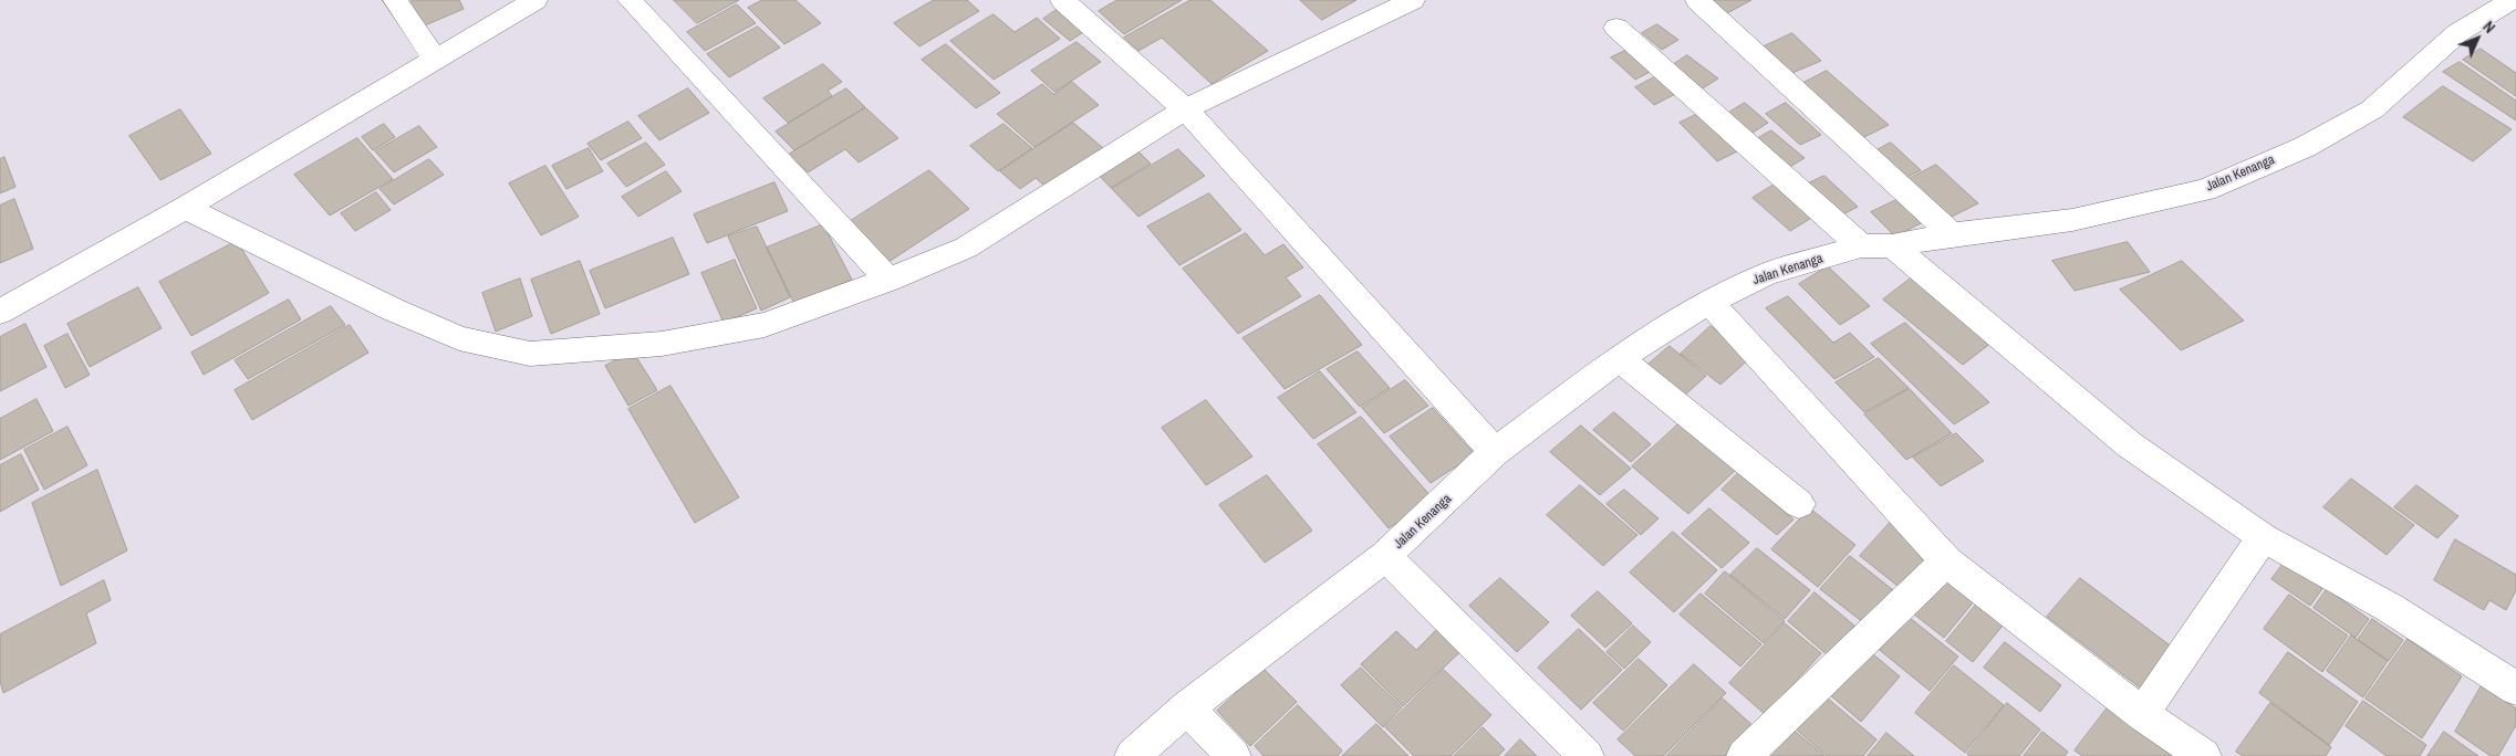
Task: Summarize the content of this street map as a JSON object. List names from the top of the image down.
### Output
{
  "streets": {
    "street": ["Jalan Kenanga"]
  },
  "north": "top right"
}
